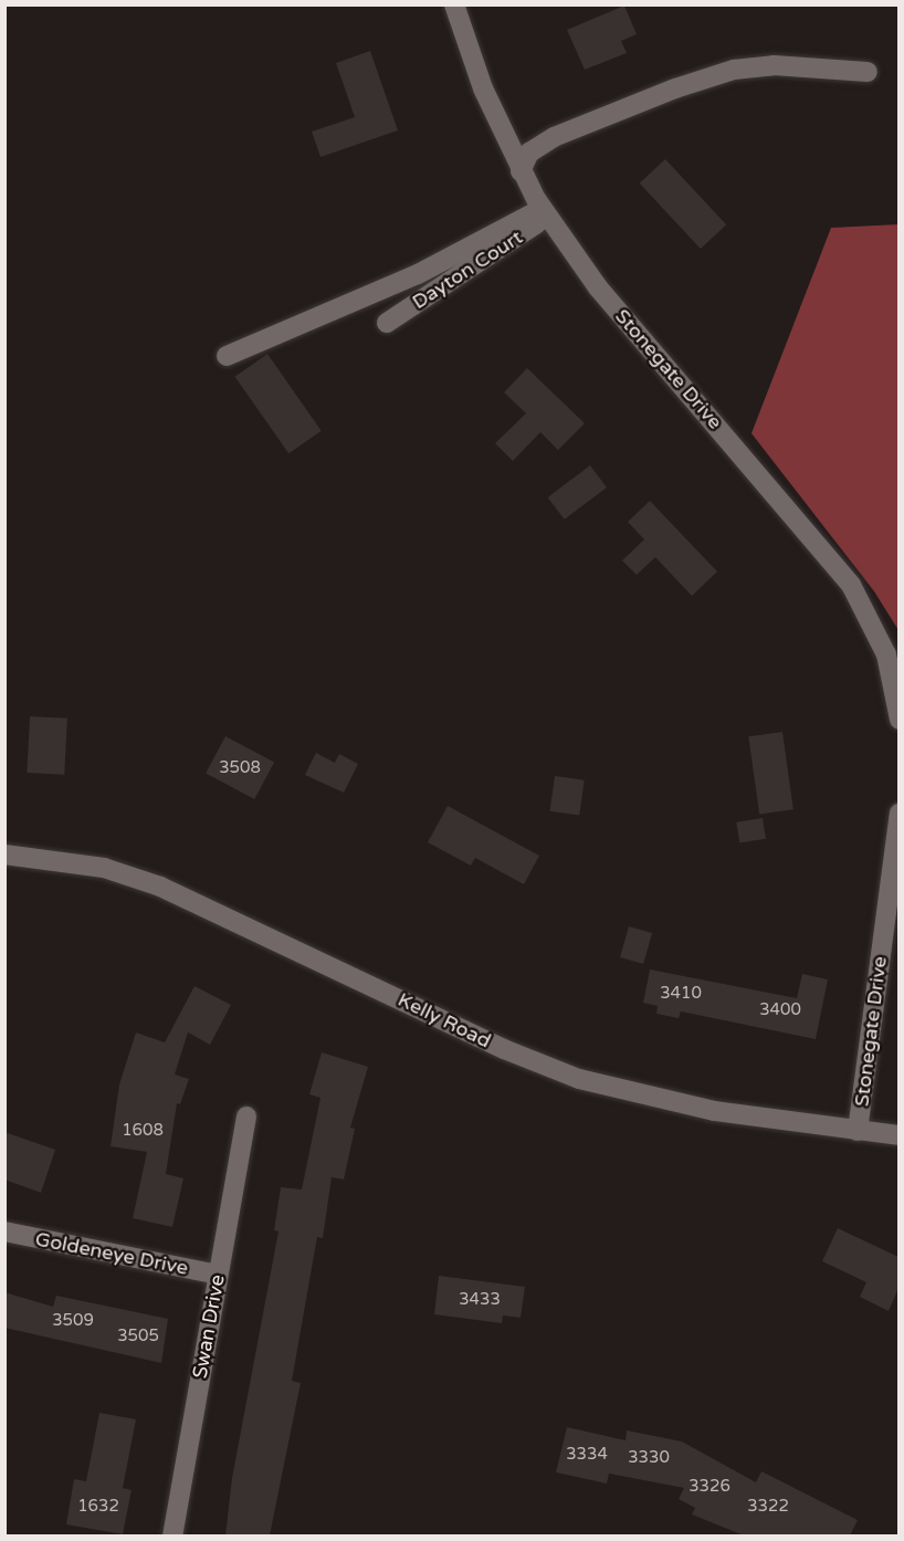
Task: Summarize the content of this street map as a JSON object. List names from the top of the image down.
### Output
{
  "streets": {
    "street": [
      "Dayton Court",
      "Stonegate Drive",
      "Kelly Road",
      "Goldeneye Drive",
      "Swan Drive"
    ]
  },
  "crossings": [
    ["Dayton Court", "Stonegate Drive"],
    ["Stonegate Drive", "Kelly Road"],
    ["Goldeneye Drive", "Swan Drive"]
  ],
  "house_numbers": [
    "3508",
    "3410",
    "3400",
    "1608",
    "3433",
    "3509",
    "3505",
    "3334",
    "3330",
    "3326",
    "1632",
    "3322"
  ]
}
